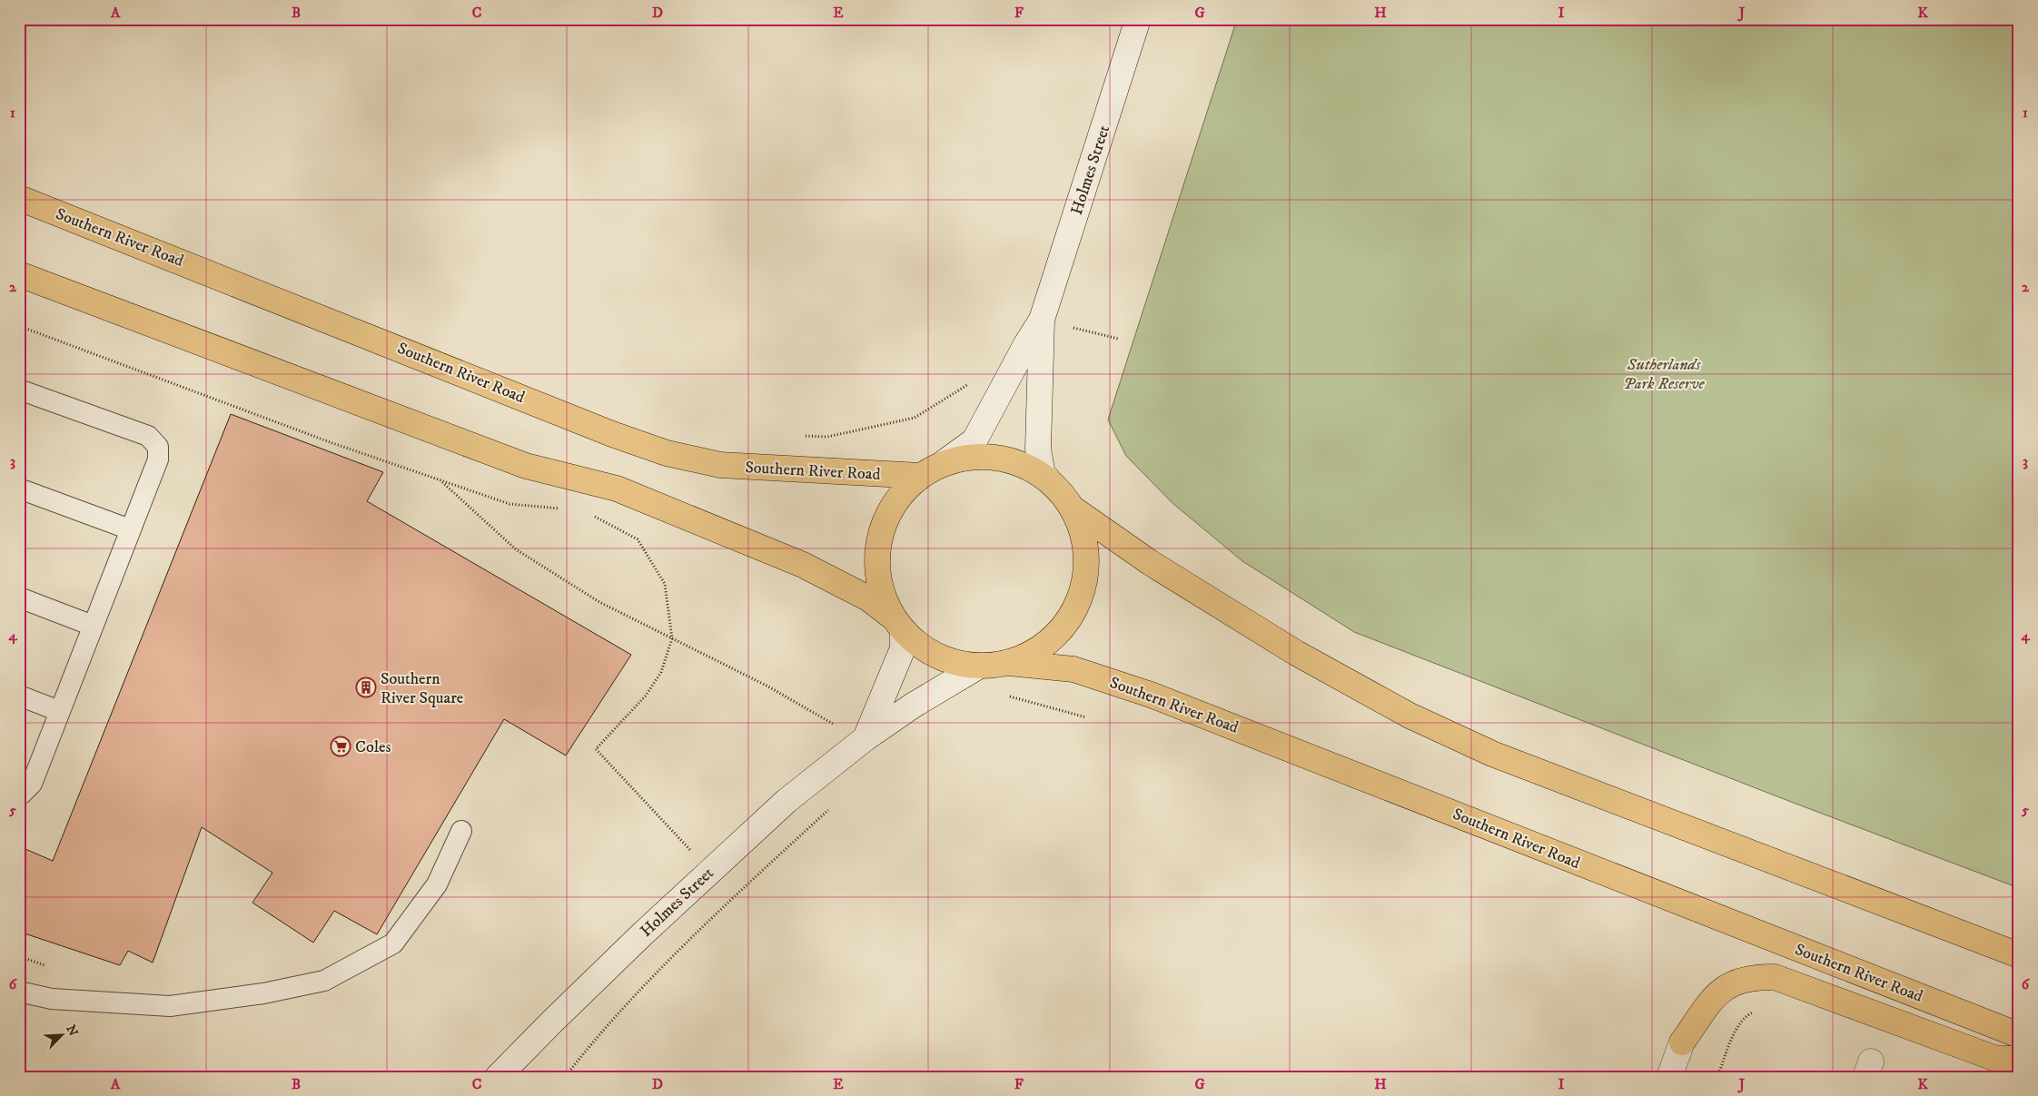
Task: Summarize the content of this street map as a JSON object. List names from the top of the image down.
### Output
{
  "streets": {
    "main road": ["Holmes Street", "Southern River Road"]
  },
  "parks": ["Sutherlands Park Reserve"],
  "places": {
    "building": ["Southern River Square"],
    "supermarket": ["Coles"]
  },
  "north": "top right",
  "grid": {
    "columns": [
      "A",
      "B",
      "C",
      "D",
      "E",
      "F",
      "G",
      "H",
      "I",
      "J",
      "K"
    ],
    "rows": [
      "1",
      "2",
      "3",
      "4",
      "5",
      "6"
    ]
  }
}
